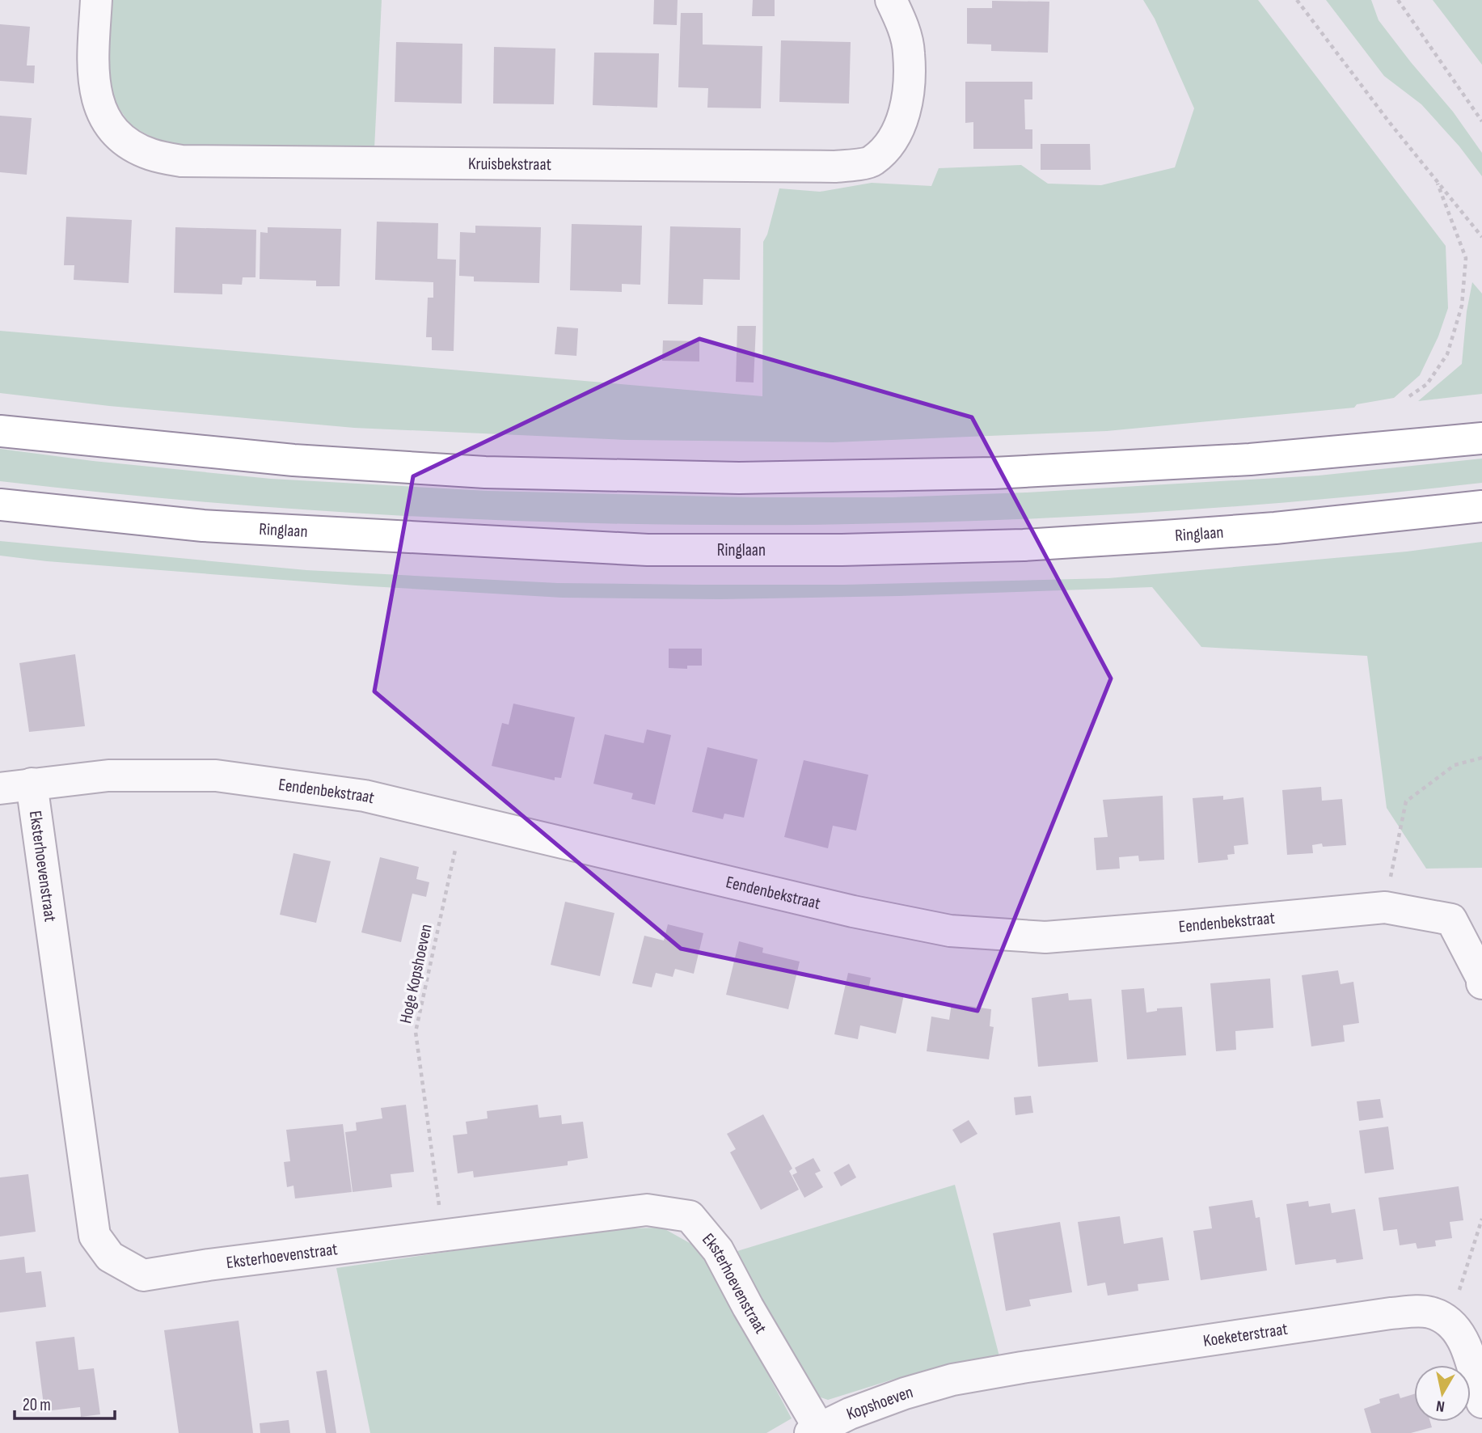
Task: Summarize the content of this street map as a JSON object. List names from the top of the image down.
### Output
{
  "streets": {
    "highway": ["Ringlaan"],
    "street": [
      "Kruisbekstraat",
      "Eendenbekstraat",
      "Eksterhoevenstraat",
      "Koeketerstraat",
      "Kopshoeven"
    ],
    "path": ["Hoge Kopshoeven"]
  },
  "crossings": [
    ["Eendenbekstraat", "Eksterhoevenstraat"],
    ["Eendenbekstraat", "Hoge Kopshoeven"],
    ["Eksterhoevenstraat", "Hoge Kopshoeven"],
    ["Eksterhoevenstraat", "Kopshoeven"],
    ["Koeketerstraat", "Kopshoeven"]
  ],
  "scale_bar": "20 m",
  "north": "bottom"
}
